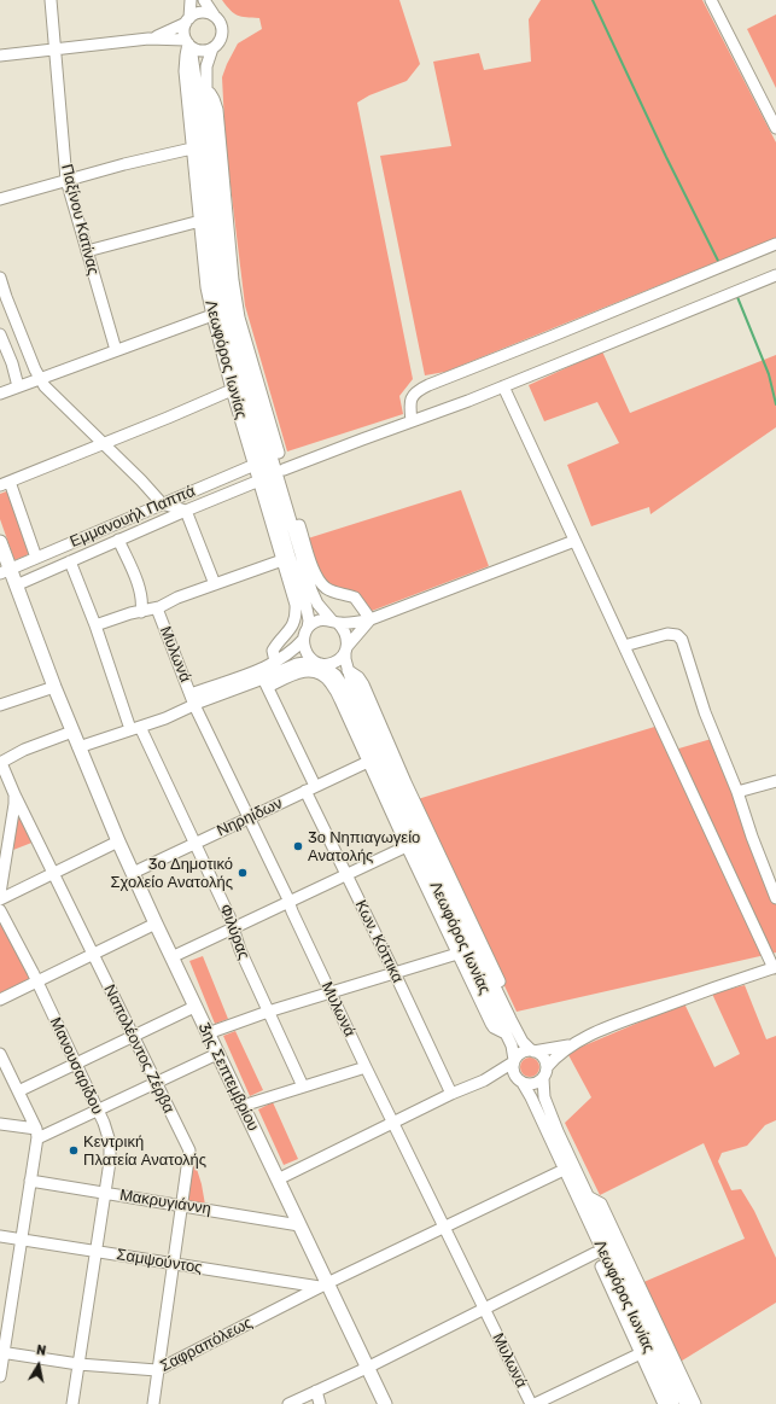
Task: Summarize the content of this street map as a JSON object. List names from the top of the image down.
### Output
{
  "streets": {
    "main road": ["3ης Σεπτεμβρίου"],
    "street": [
      "Παξίνου Κατίνας",
      "Λεωφόρος Ιωνίας",
      "Εμμανουήλ Παππά",
      "Μυλωνά",
      "Νηρηίδων",
      "Φιλύρας",
      "Κων. Κόττικα",
      "Ναπολέοντος Ζέρβα",
      "Μανουσαρίδου",
      "Μακρυγιάννη",
      "Σαμψούντος",
      "Σαφραπόλεως"
    ]
  },
  "crossings": [
    ["Λεωφόρος Ιωνίας", "Εμμανουήλ Παππά"],
    ["Λεωφόρος Ιωνίας", "Σαφραπόλεως"],
    ["Εμμανουήλ Παππά", "Φιλύρας"],
    ["Εμμανουήλ Παππά", "3ης Σεπτεμβρίου"],
    ["Μυλωνά", "Νηρηίδων"],
    ["Μυλωνά", "Σαφραπόλεως"],
    ["Νηρηίδων", "Φιλύρας"],
    ["Νηρηίδων", "Κων. Κόττικα"],
    ["Νηρηίδων", "3ης Σεπτεμβρίου"],
    ["Ναπολέοντος Ζέρβα", "Μακρυγιάννη"],
    ["Ναπολέοντος Ζέρβα", "Σαμψούντος"],
    ["Ναπολέοντος Ζέρβα", "Σαφραπόλεως"],
    ["Μανουσαρίδου", "Μακρυγιάννη"],
    ["Μανουσαρίδου", "Σαμψούντος"],
    ["Μανουσαρίδου", "Σαφραπόλεως"],
    ["3ης Σεπτεμβρίου", "Μακρυγιάννη"],
    ["3ης Σεπτεμβρίου", "Σαμψούντος"],
    ["3ης Σεπτεμβρίου", "Σαφραπόλεως"],
    ["Σαμψούντος", "Σαφραπόλεως"]
  ],
  "places": ["3ο Νηπιαγωγείο Ανατολής", "3ο Δημοτικό Σχολείο Ανατολής", "Κεντρική Πλατεία Ανατολής"],
  "north": "top"
}
